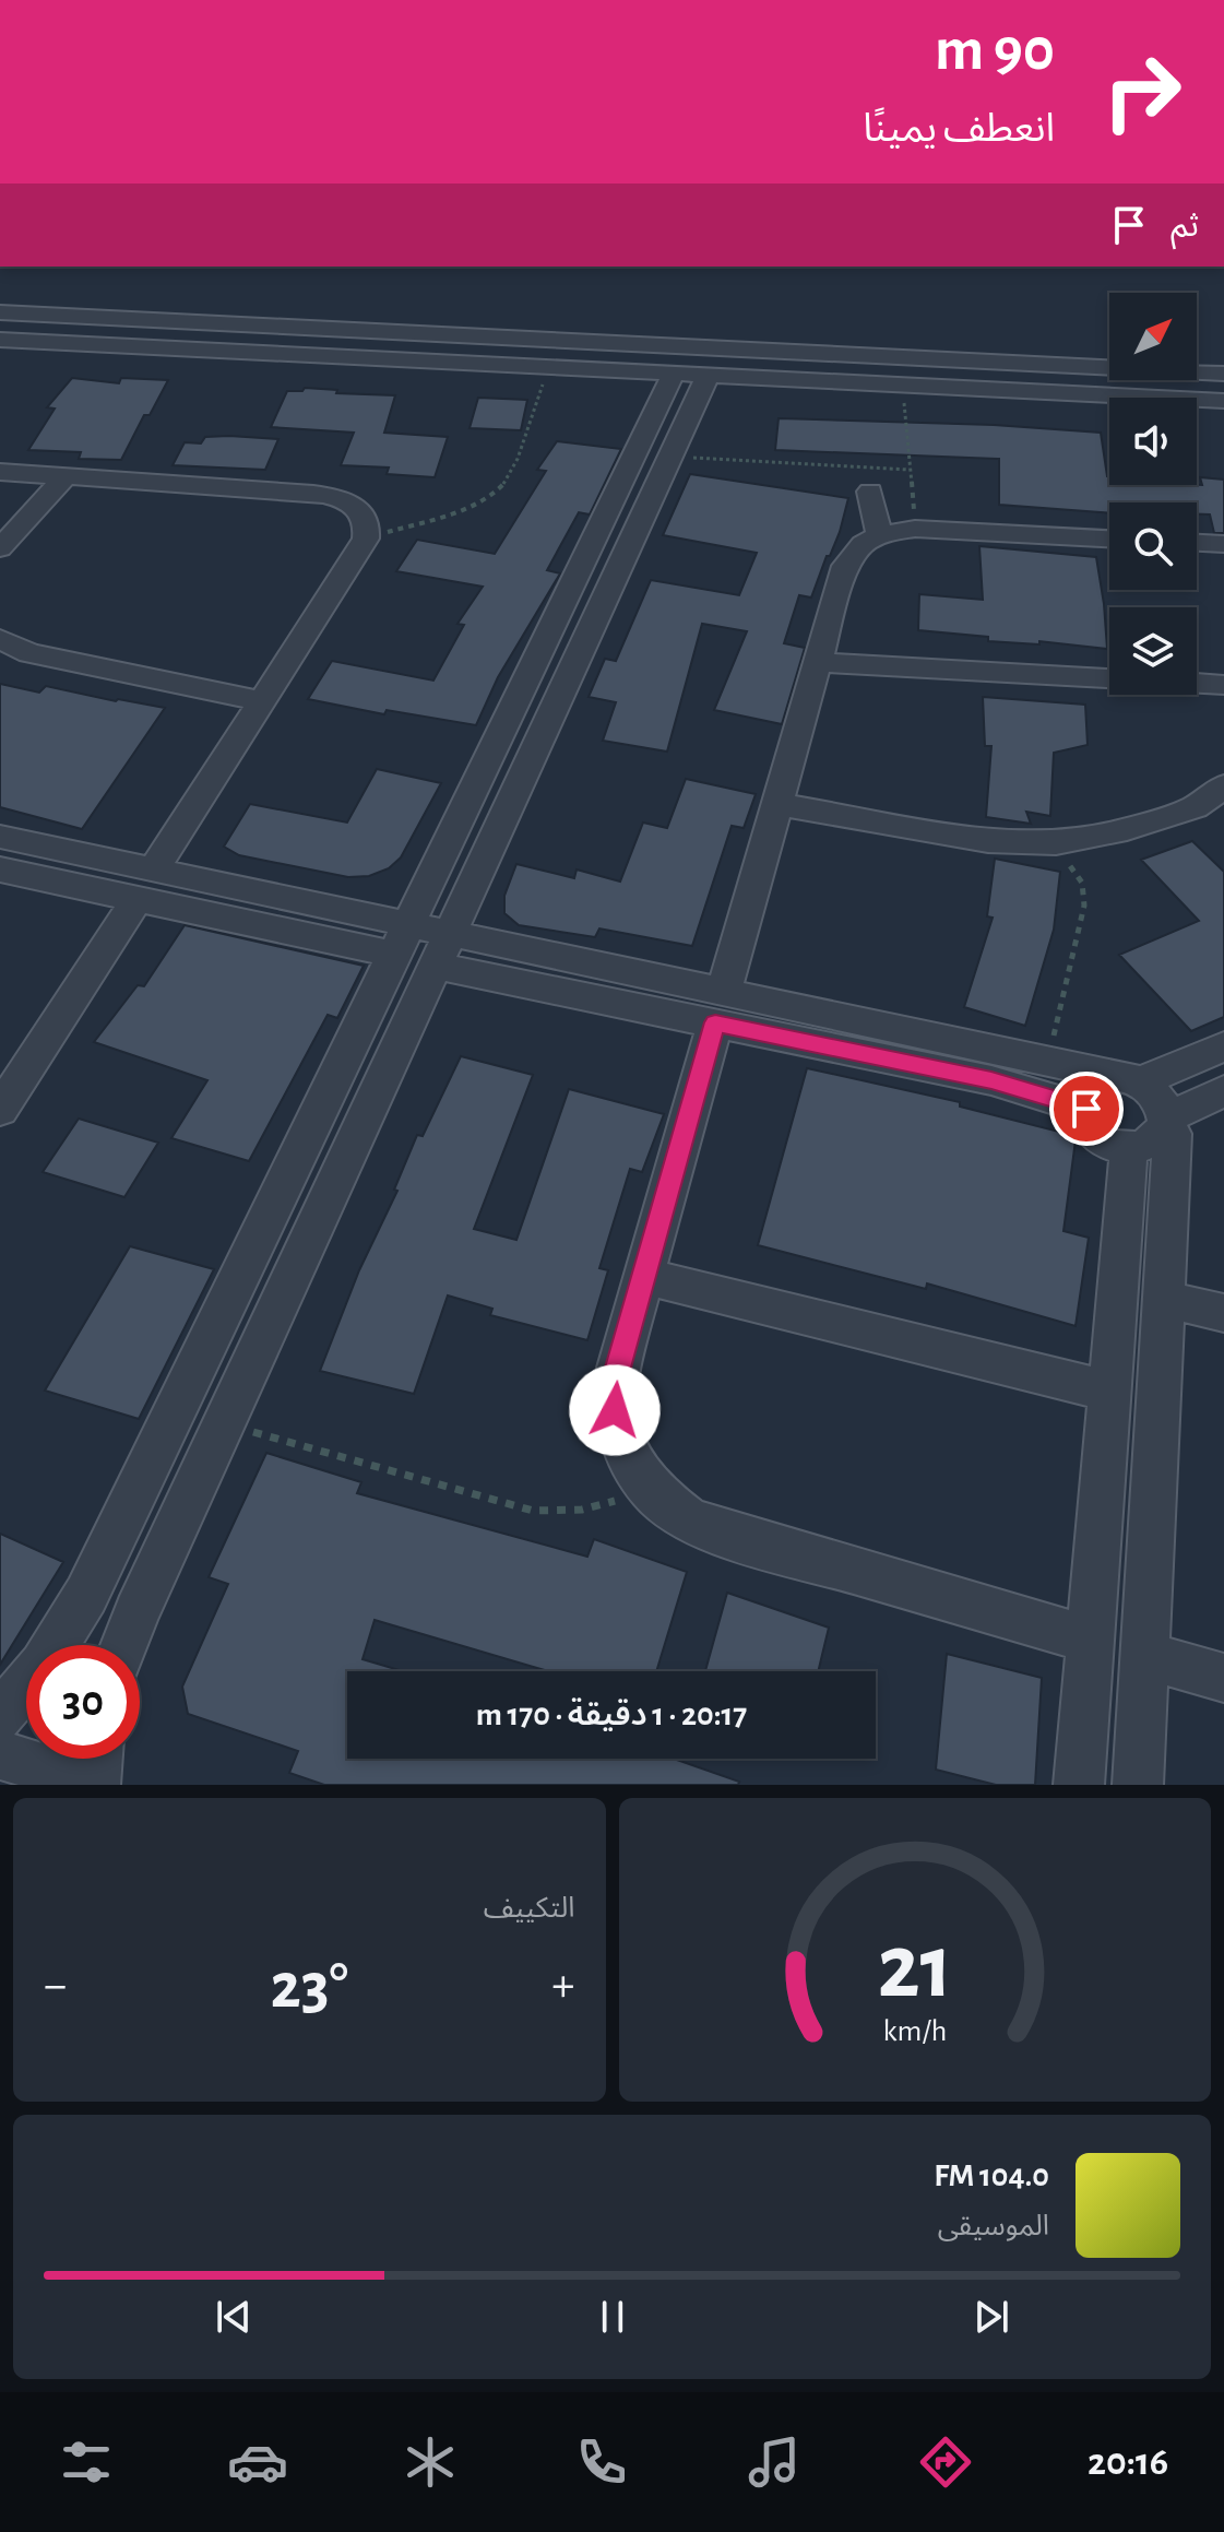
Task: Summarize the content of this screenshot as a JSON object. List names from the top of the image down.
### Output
{
  "north": "top right",
  "page": {
    "turn": ["90 m", "انعطف يمينًا"],
    "then": "ثم",
    "limit": "30",
    "trip": "20:17 · 1 دقيقة · 170 m",
    "tile": "التكييف",
    "heat": ["−", "23°", "+"],
    "song": ["104.0 FM", "الموسيقى"],
    "tabs": "20:16",
    "gauge": ["21", "km/h"]
  }
}
